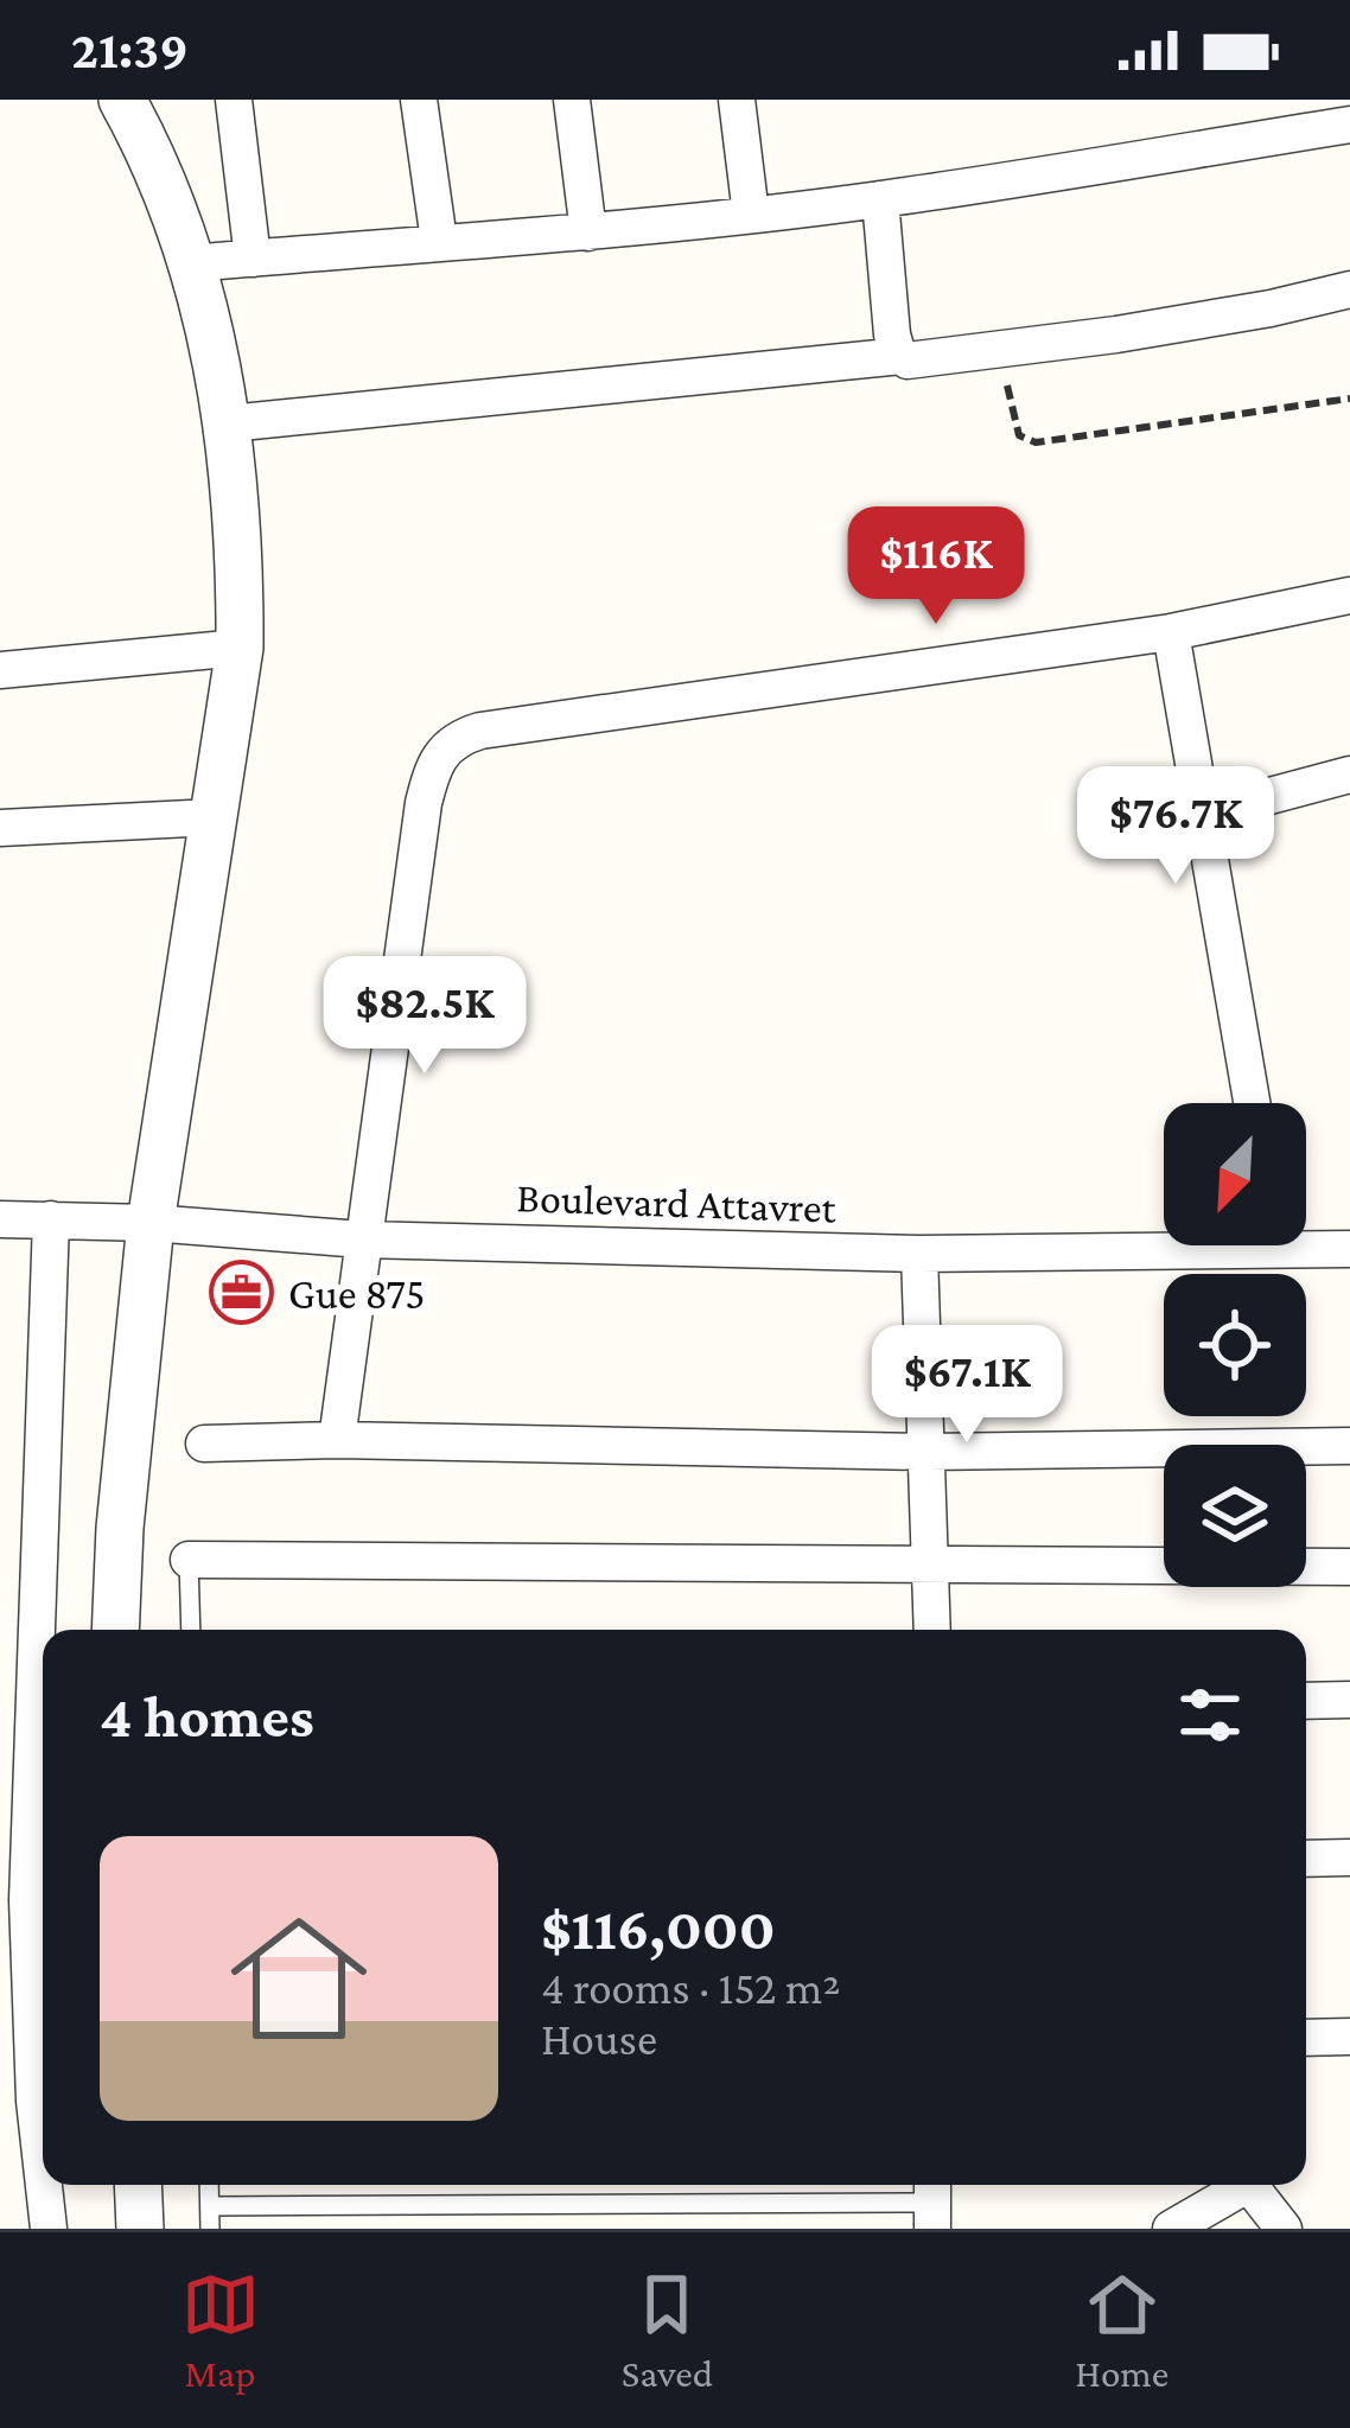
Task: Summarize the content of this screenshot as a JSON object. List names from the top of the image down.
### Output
{
  "streets": {
    "street": ["Boulevard Attavret"]
  },
  "places": {
    "office": ["Gue 875"]
  },
  "north": "bottom left",
  "page": {
    "status": "21:39",
    "price": [
      "$116K",
      "$76.7K",
      "$82.5K",
      "$67.1K"
    ],
    "heading": "4 homes",
    "list": [
      {
        "name": "$116,000",
        "note": "4 rooms · 152 m² · House"
      }
    ],
    "tabs": ["Map", "Saved", "Home"]
  }
}
